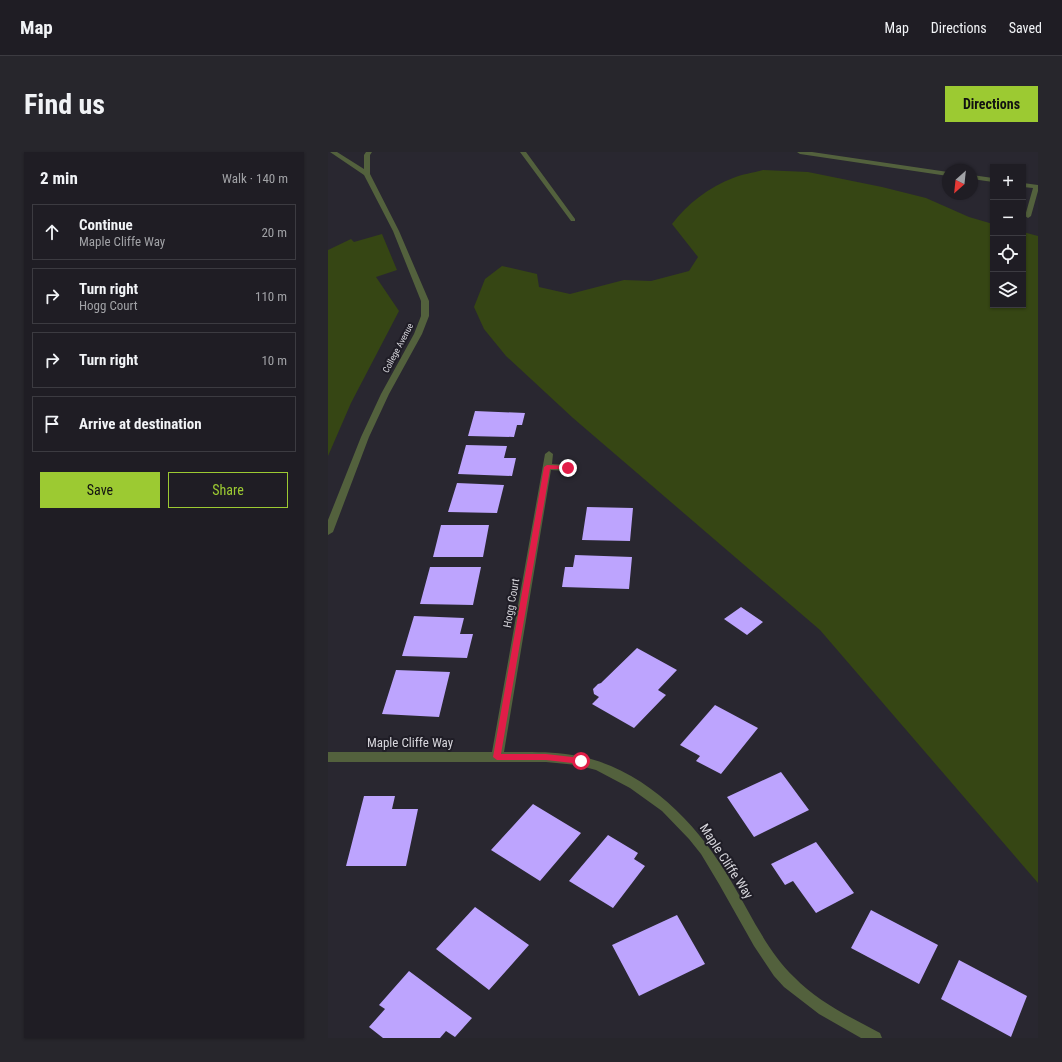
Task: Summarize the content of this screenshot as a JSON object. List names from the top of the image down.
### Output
{
  "streets": {
    "street": ["College Avenue", "Hogg Court", "Maple Cliffe Way"]
  },
  "crossings": [
    ["Hogg Court", "Maple Cliffe Way"]
  ],
  "north": "bottom left",
  "page": {
    "header": "Map",
    "nav": ["Map", "Directions", "Saved"],
    "buttons": [
      "Directions",
      ["Save", "Share"]
    ],
    "title": "Find us",
    "heading": ["2 min", "Walk · 140 m"],
    "map_buttons": ["+", "−"],
    "list": [
      ["Continue", "Maple Cliffe Way", "20 m"],
      ["Turn right", "Hogg Court", "110 m"],
      ["Turn right", "10 m"],
      "Arrive at destination"
    ]
  }
}
